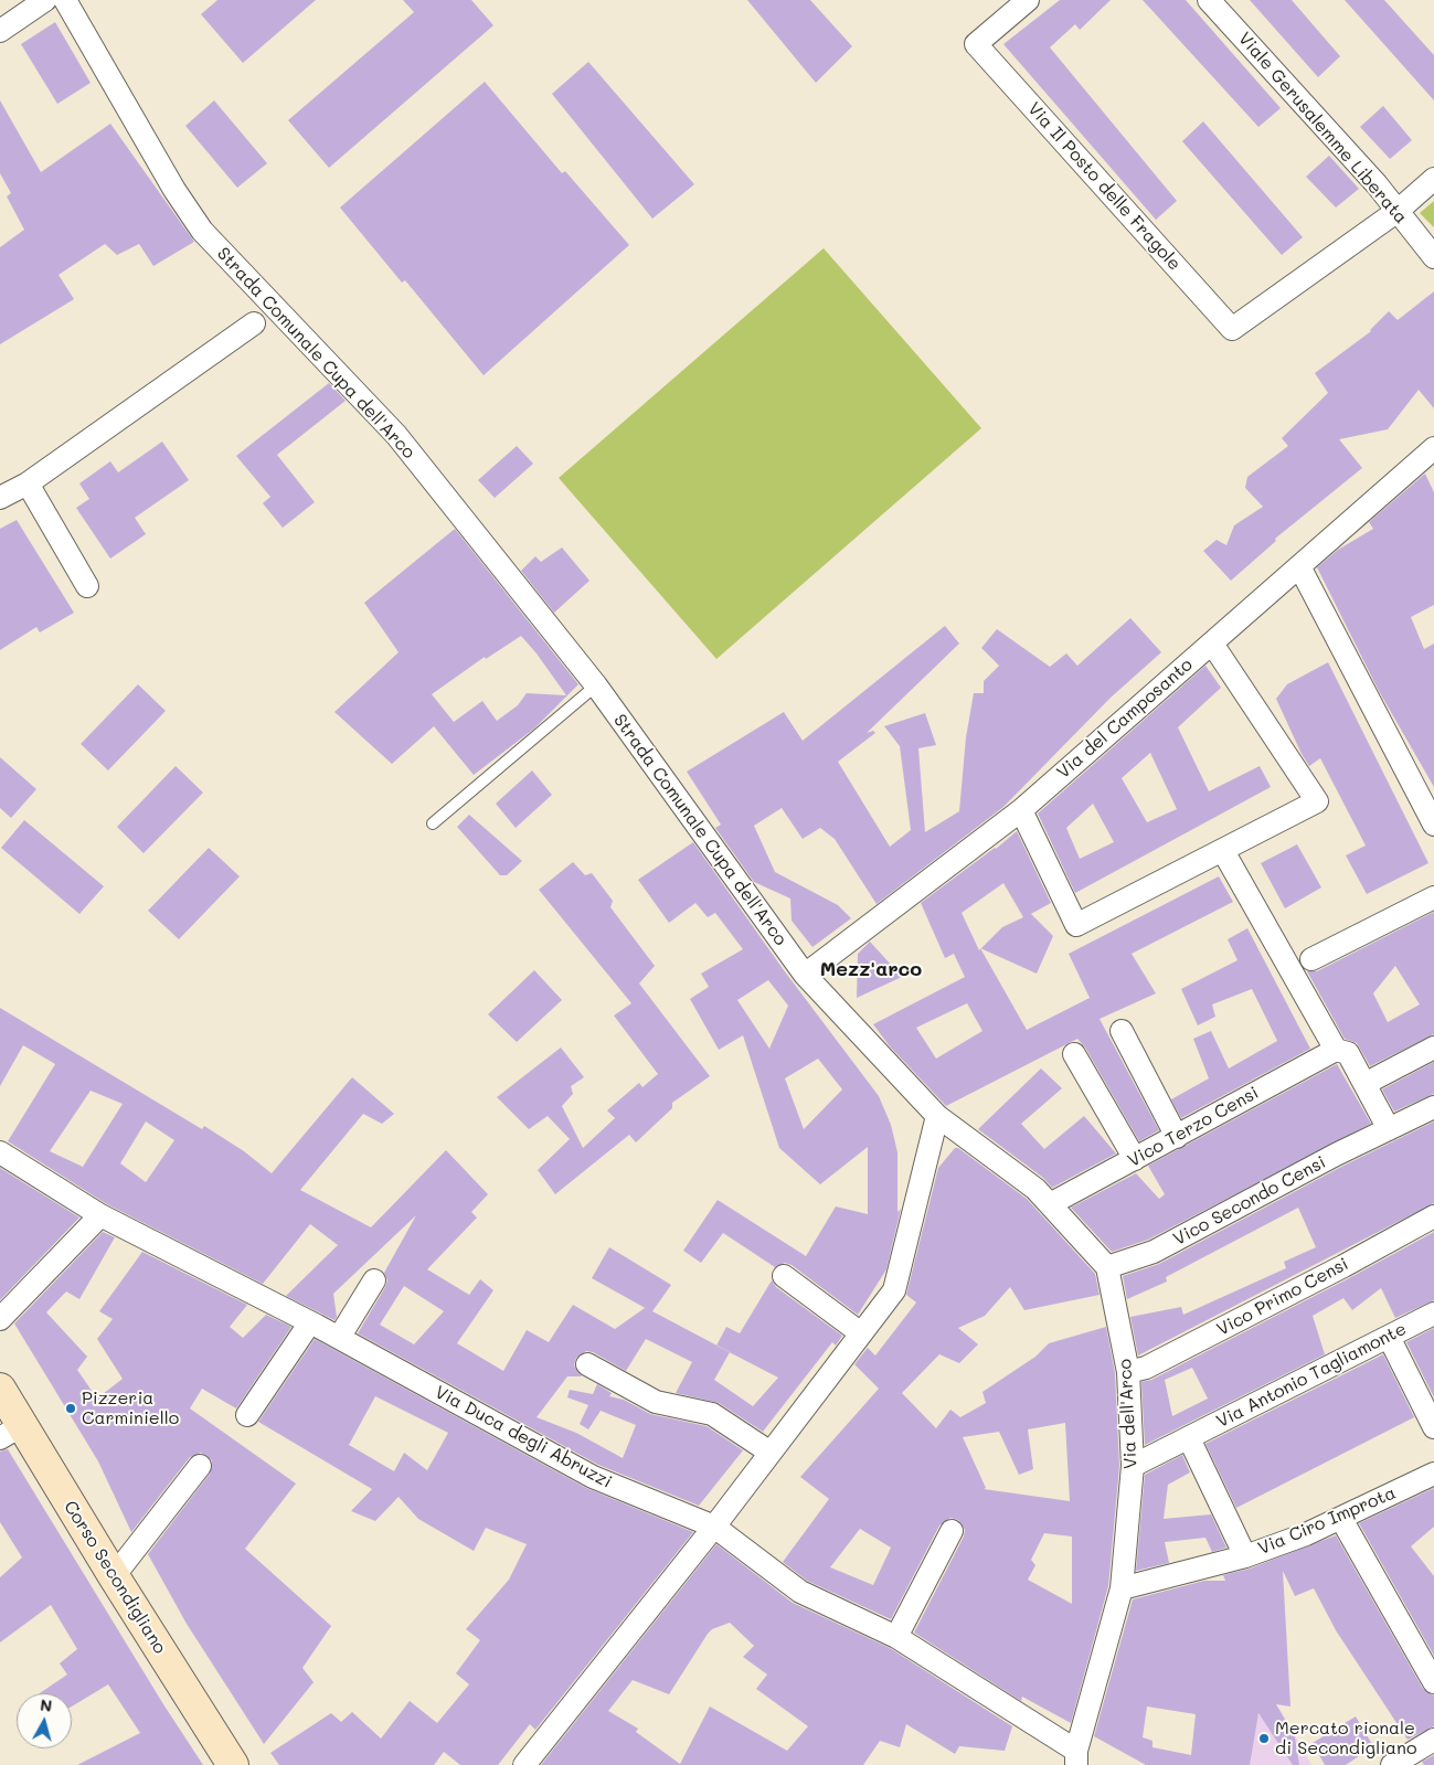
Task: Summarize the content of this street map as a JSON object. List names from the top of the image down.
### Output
{
  "streets": {
    "main road": ["Corso Secondigliano"],
    "street": [
      "Viale Gerusalemme Liberata",
      "Via Il Posto delle Fragole",
      "Strada Comunale Cupa dell'Arco",
      "Via del Camposanto",
      "Vico Terzo Censi",
      "Vico Secondo Censi",
      "Vico Primo Censi",
      "Via Antonio Tagliamonte",
      "Via dell'Arco",
      "Via Duca degli Abruzzi",
      "Via Ciro Improta"
    ]
  },
  "crossings": [
    ["Viale Gerusalemme Liberata", "Via Il Posto delle Fragole"],
    ["Strada Comunale Cupa dell'Arco", "Via del Camposanto"],
    ["Vico Secondo Censi", "Via dell'Arco"],
    ["Vico Primo Censi", "Via dell'Arco"],
    ["Via Antonio Tagliamonte", "Via dell'Arco"],
    ["Via dell'Arco", "Via Duca degli Abruzzi"],
    ["Via dell'Arco", "Via Ciro Improta"]
  ],
  "districts": ["Mezz'arco"],
  "places": ["Pizzeria Carminiello", "Mercato rionale di Secondigliano"],
  "north": "top"
}
